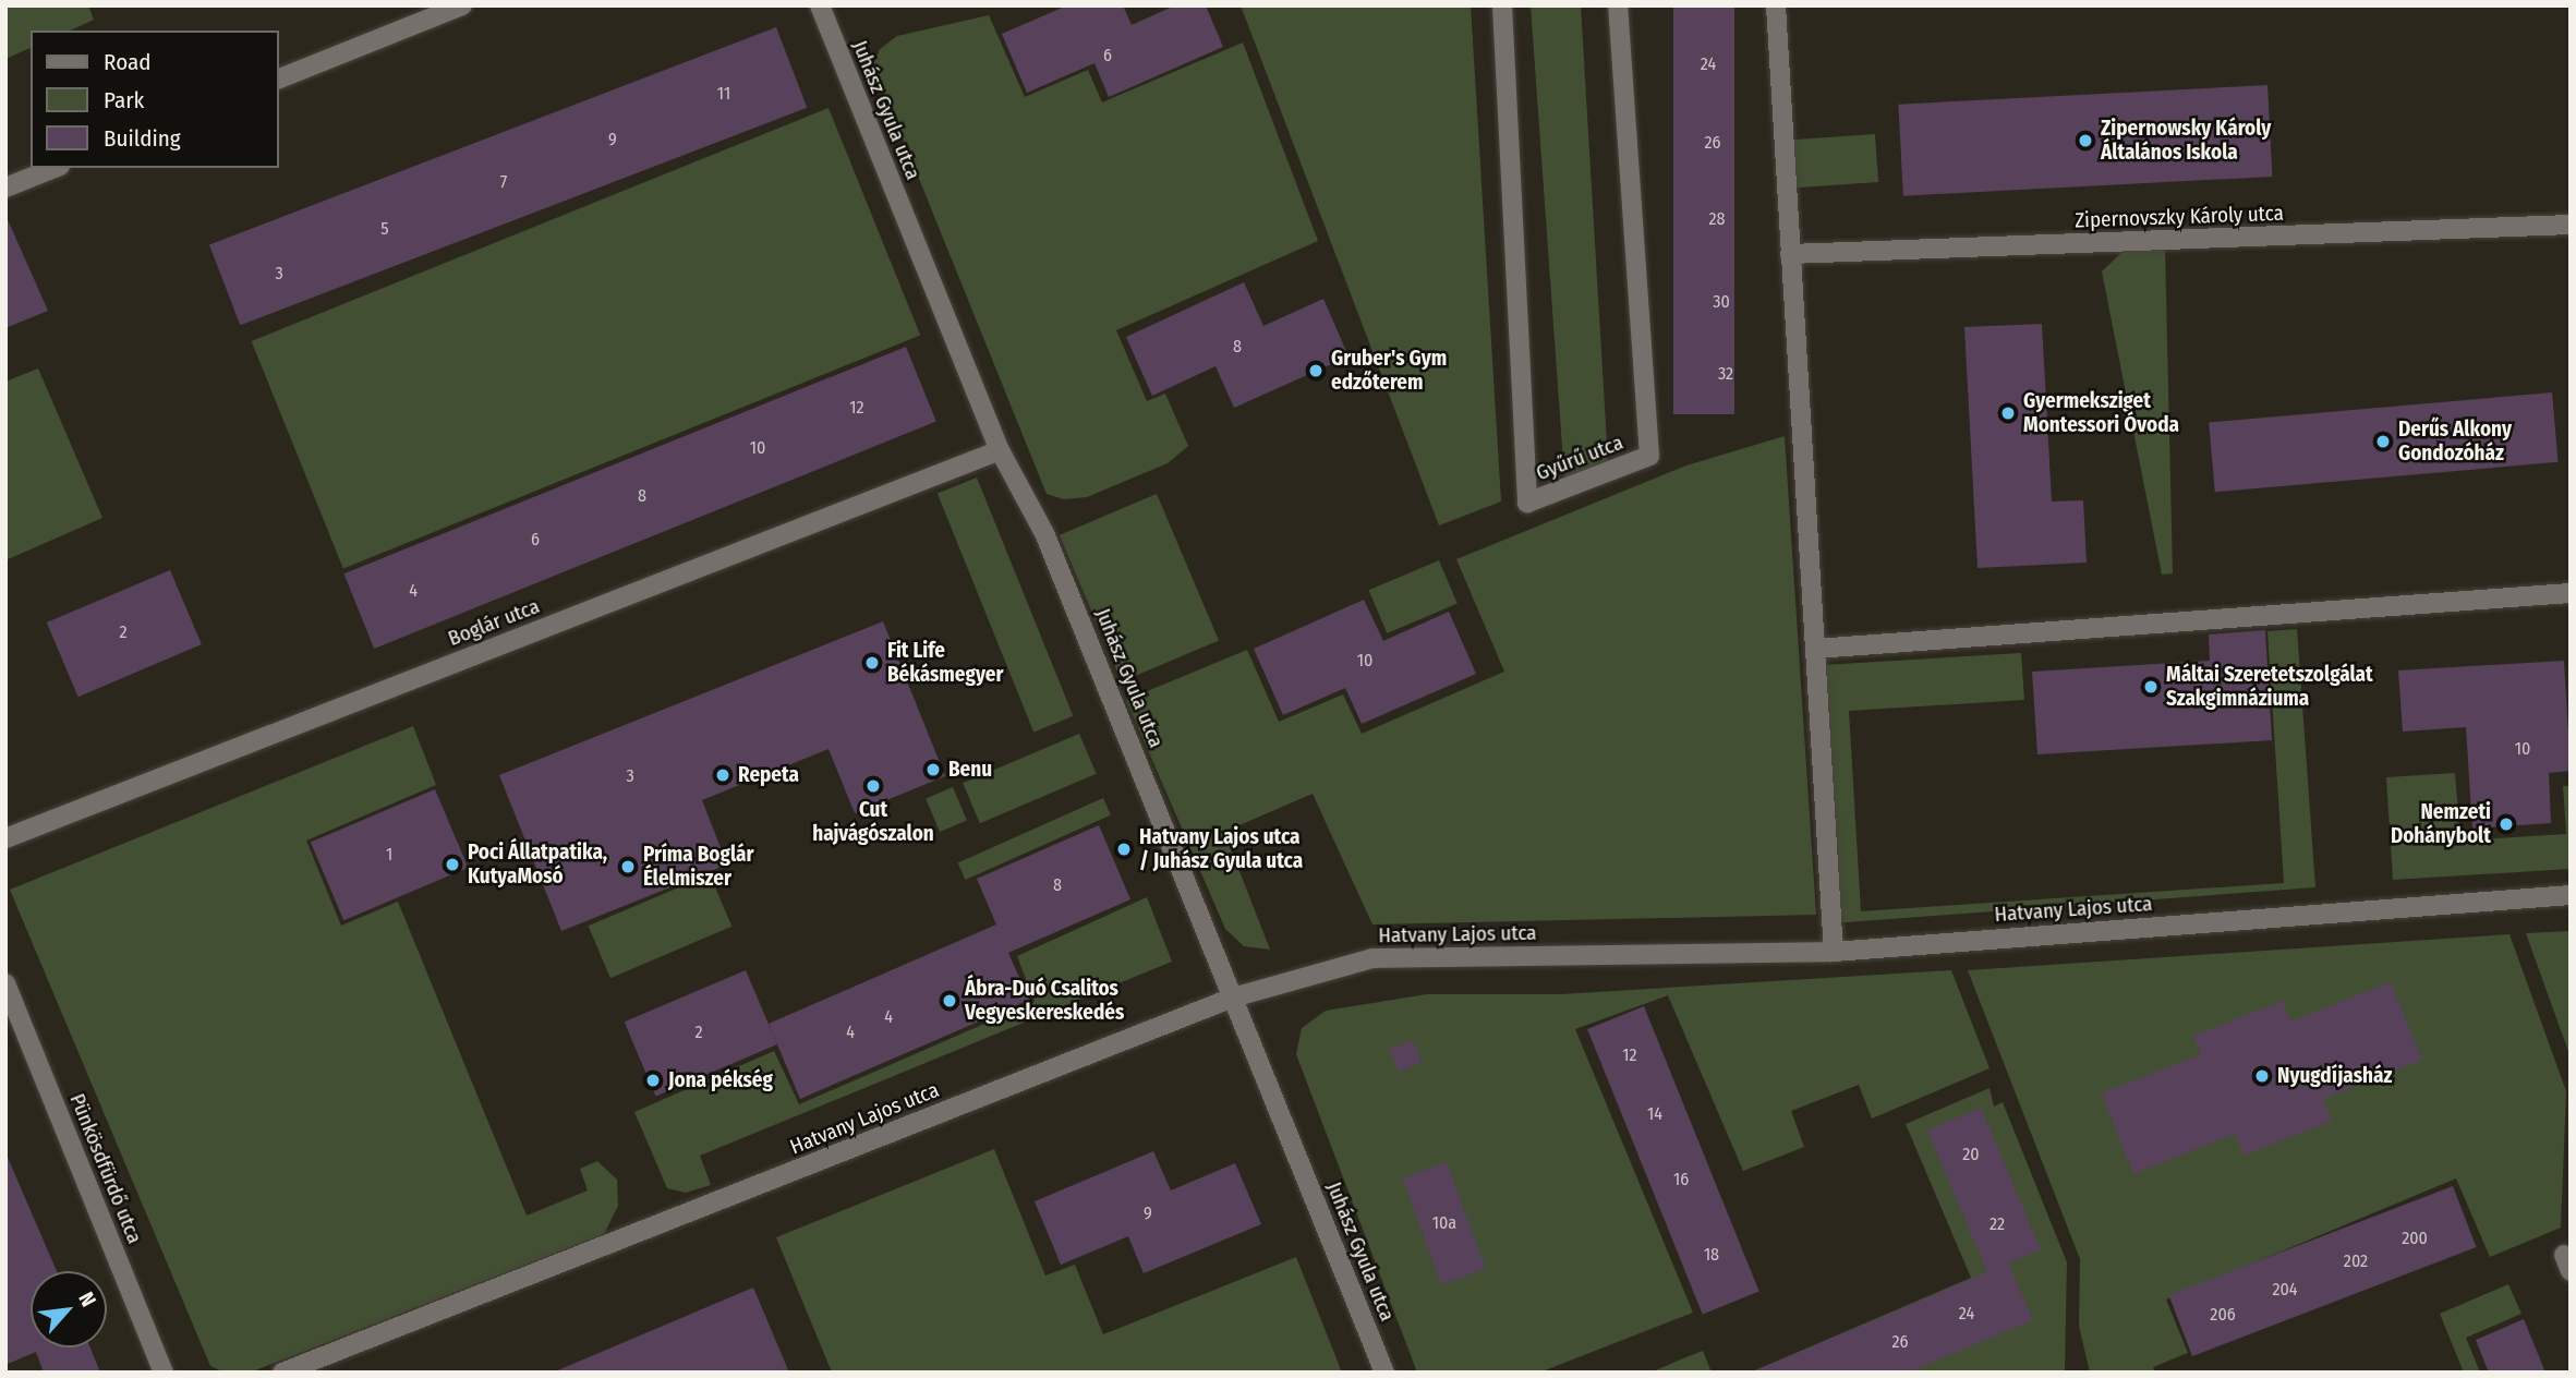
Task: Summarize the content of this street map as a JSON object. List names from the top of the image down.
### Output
{
  "streets": {
    "street": [
      "Juhász Gyula utca",
      "Zipernovszky Károly utca",
      "Gyűrű utca",
      "Boglár utca",
      "Hatvany Lajos utca",
      "Pünkösdfürdő utca"
    ]
  },
  "crossings": [
    ["Juhász Gyula utca", "Boglár utca"],
    ["Juhász Gyula utca", "Hatvany Lajos utca"]
  ],
  "places": [
    "Zipernowsky Károly Általános Iskola",
    "Gruber's Gym edzőterem",
    "Gyermeksziget Montessori Óvoda",
    "Derűs Alkony Gondozóház",
    "Fit Life Békásmegyer",
    "Máltai Szeretetszolgálat Szakgimnáziuma",
    "Benu",
    "Repeta",
    "Cut hajvágószalon",
    "Nemzeti Dohánybolt",
    "Hatvany Lajos utca / Juhász Gyula utca",
    "Poci Állatpatika, KutyaMosó",
    "Príma Boglár Élelmiszer",
    "Ábra-Duó Csalitos Vegyeskereskedés",
    "Nyugdíjasház",
    "Jona pékség"
  ],
  "house_numbers": [
    "6",
    "24",
    "11",
    "9",
    "26",
    "7",
    "28",
    "5",
    "3",
    "30",
    "8",
    "32",
    "12",
    "10",
    "8",
    "6",
    "4",
    "2",
    "10",
    "10",
    "3",
    "1",
    "8",
    "4",
    "2",
    "4",
    "12",
    "14",
    "20",
    "16",
    "9",
    "10a",
    "22",
    "200",
    "18",
    "202",
    "204",
    "24",
    "206",
    "26"
  ],
  "legend": ["Road", "Park", "Building"],
  "north": "top right"
}
